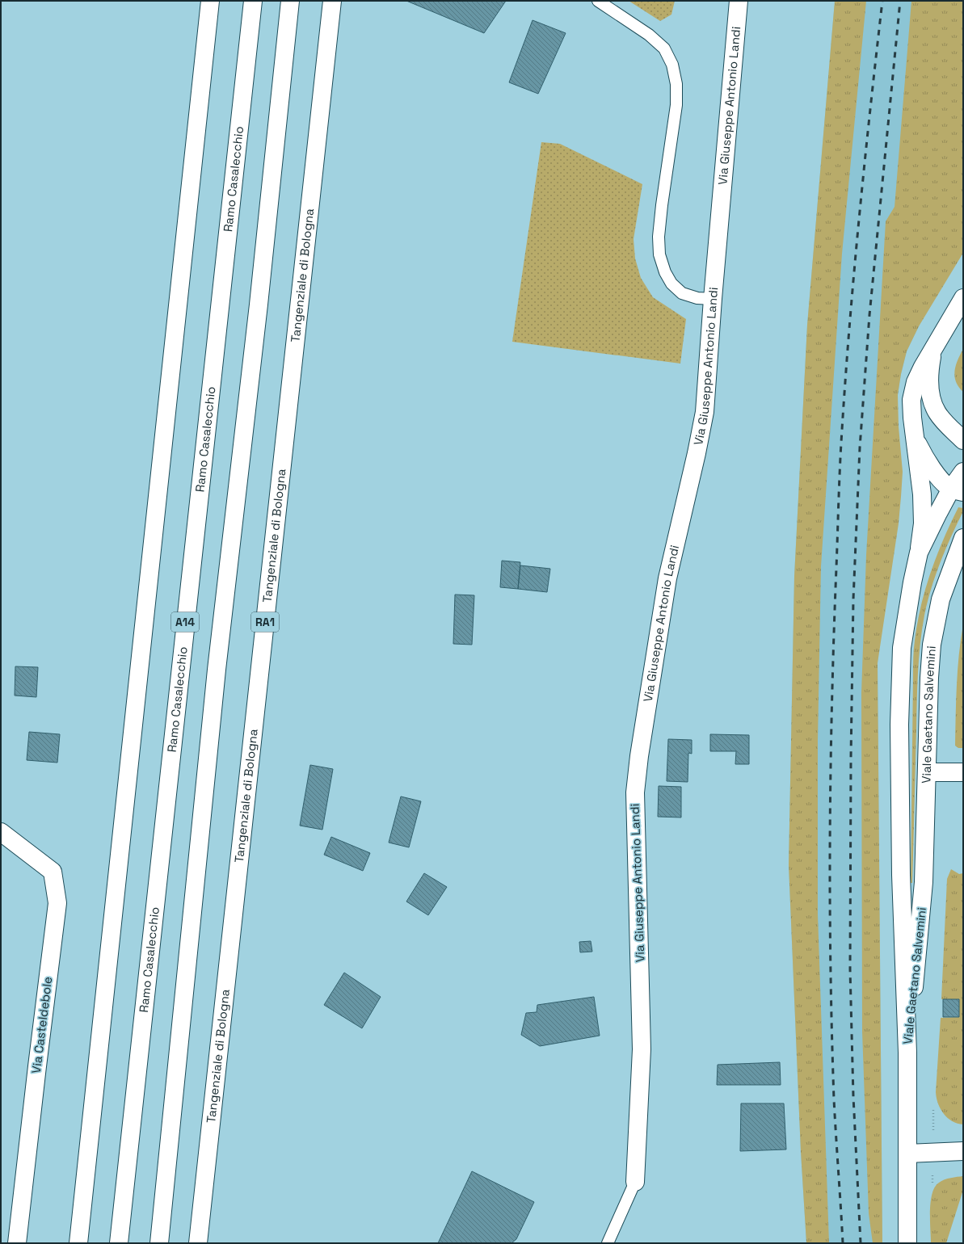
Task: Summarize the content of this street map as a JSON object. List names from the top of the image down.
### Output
{
  "streets": {
    "main road": [
      "Via Giuseppe Antonio Landi",
      "Ramo Casalecchio",
      "Tangenziale di Bologna",
      "A14",
      "RA1",
      "Viale Gaetano Salvemini",
      "Via Casteldebole"
    ]
  }
}
